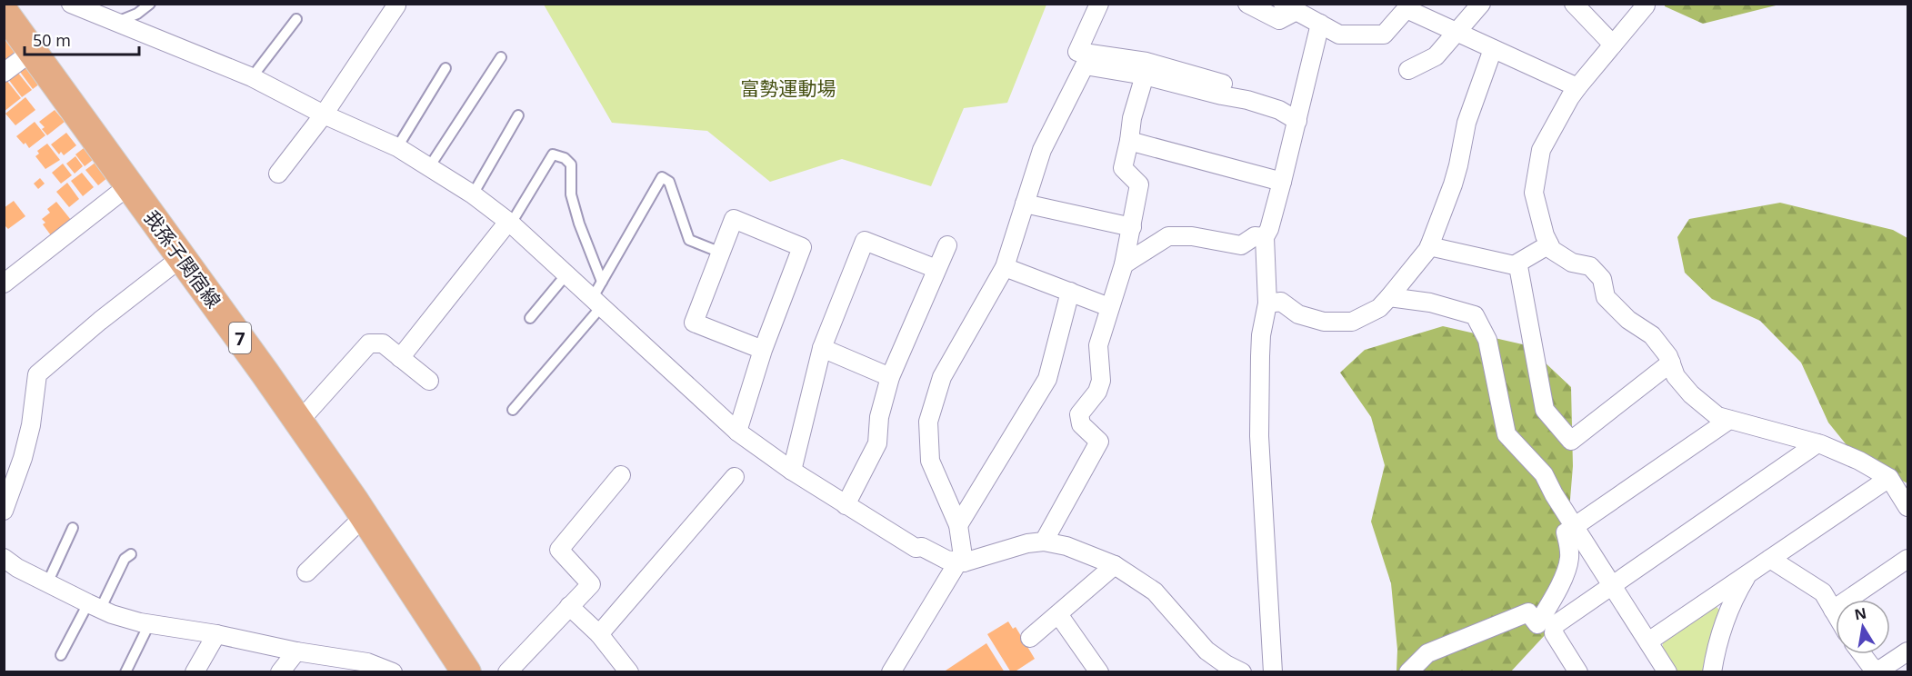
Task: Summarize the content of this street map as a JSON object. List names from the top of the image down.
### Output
{
  "streets": {
    "main road": ["我孫子関宿線", "7"]
  },
  "parks": ["富勢運動場"],
  "scale_bar": "50 m",
  "north": "top"
}
